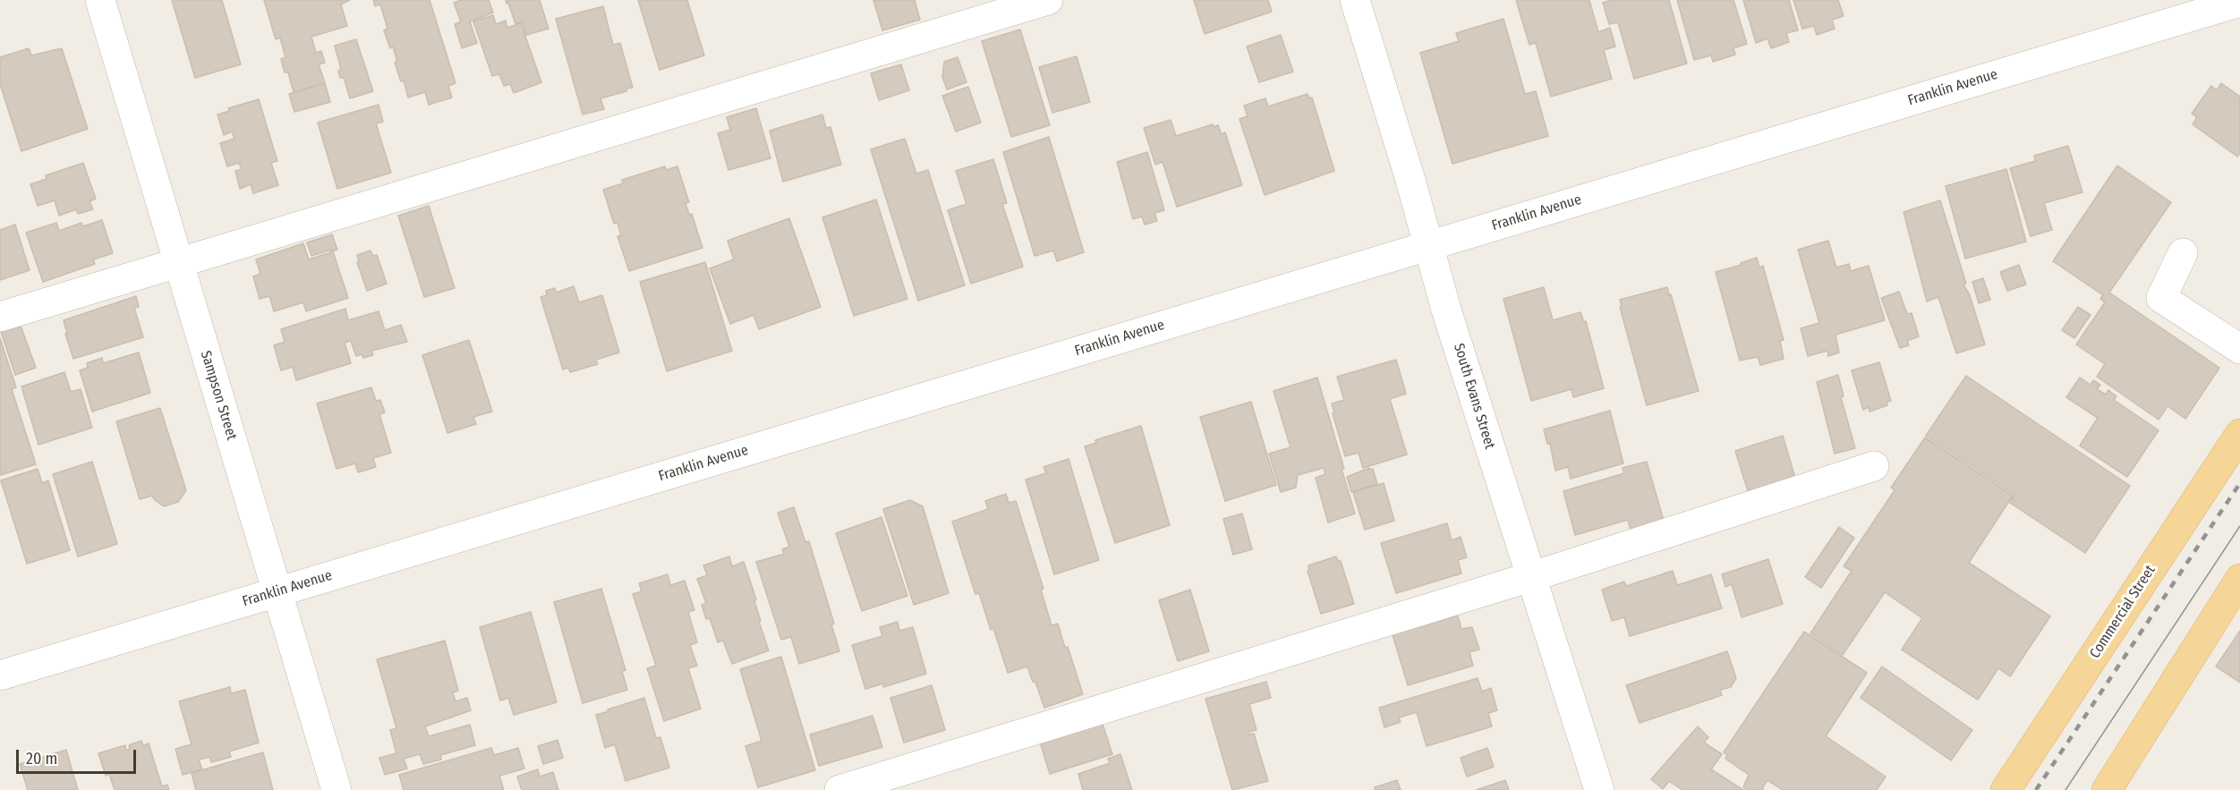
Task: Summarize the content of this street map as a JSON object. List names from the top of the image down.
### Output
{
  "streets": {
    "main road": ["Commercial Street"],
    "street": ["Franklin Avenue", "Sampson Street", "South Evans Street"]
  },
  "crossings": [
    ["Franklin Avenue", "Sampson Street"],
    ["Franklin Avenue", "South Evans Street"]
  ],
  "scale_bar": "20 m"
}
